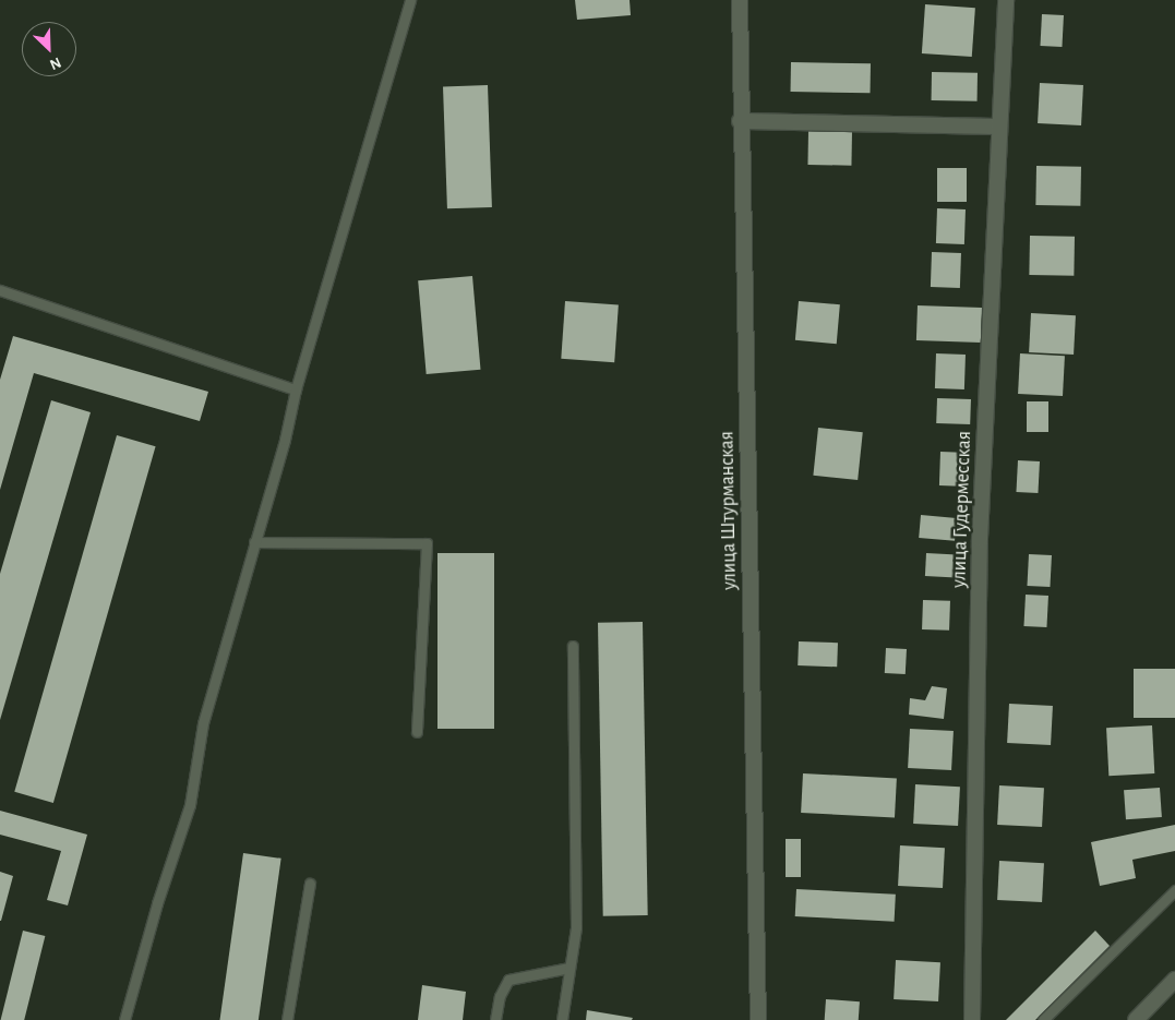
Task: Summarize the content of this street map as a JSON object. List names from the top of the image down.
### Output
{
  "streets": {
    "street": ["улица Гудермесская", "улица Штурманская"]
  },
  "north": "bottom right"
}
